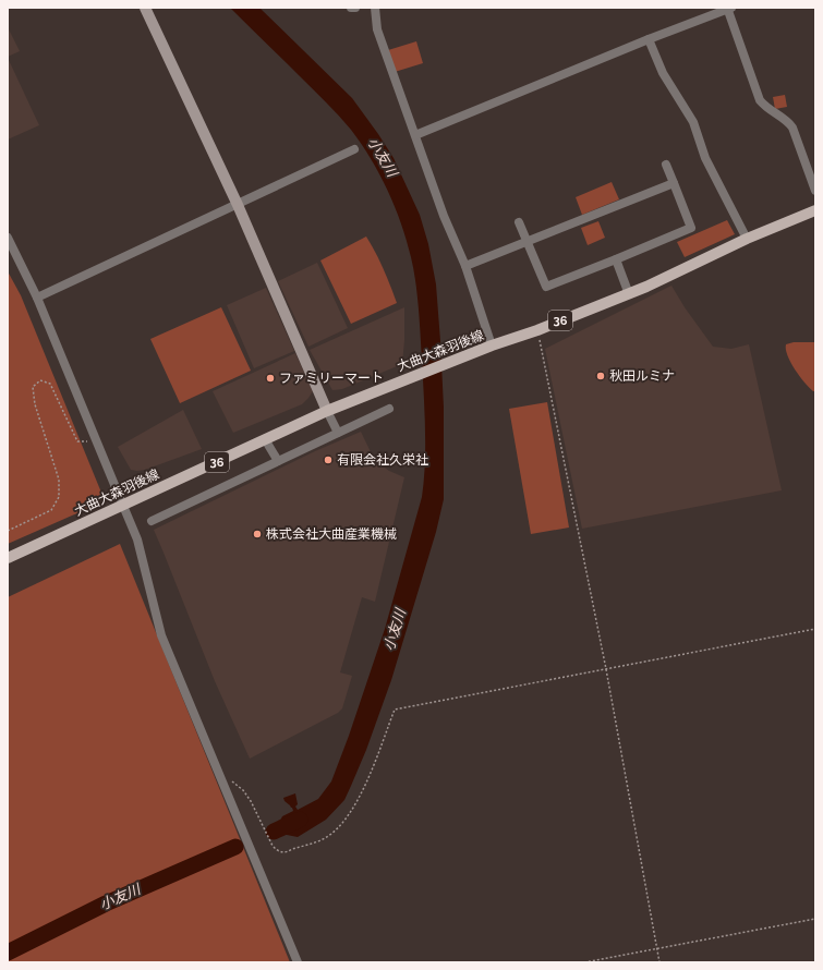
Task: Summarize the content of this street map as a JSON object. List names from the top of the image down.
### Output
{
  "streets": {
    "main road": ["36", "大曲大森羽後線"]
  },
  "water": ["小友川"],
  "places": [
    "秋田ルミナ",
    "ファミリーマート",
    "有限会社久栄社",
    "株式会社大曲産業機械"
  ]
}
